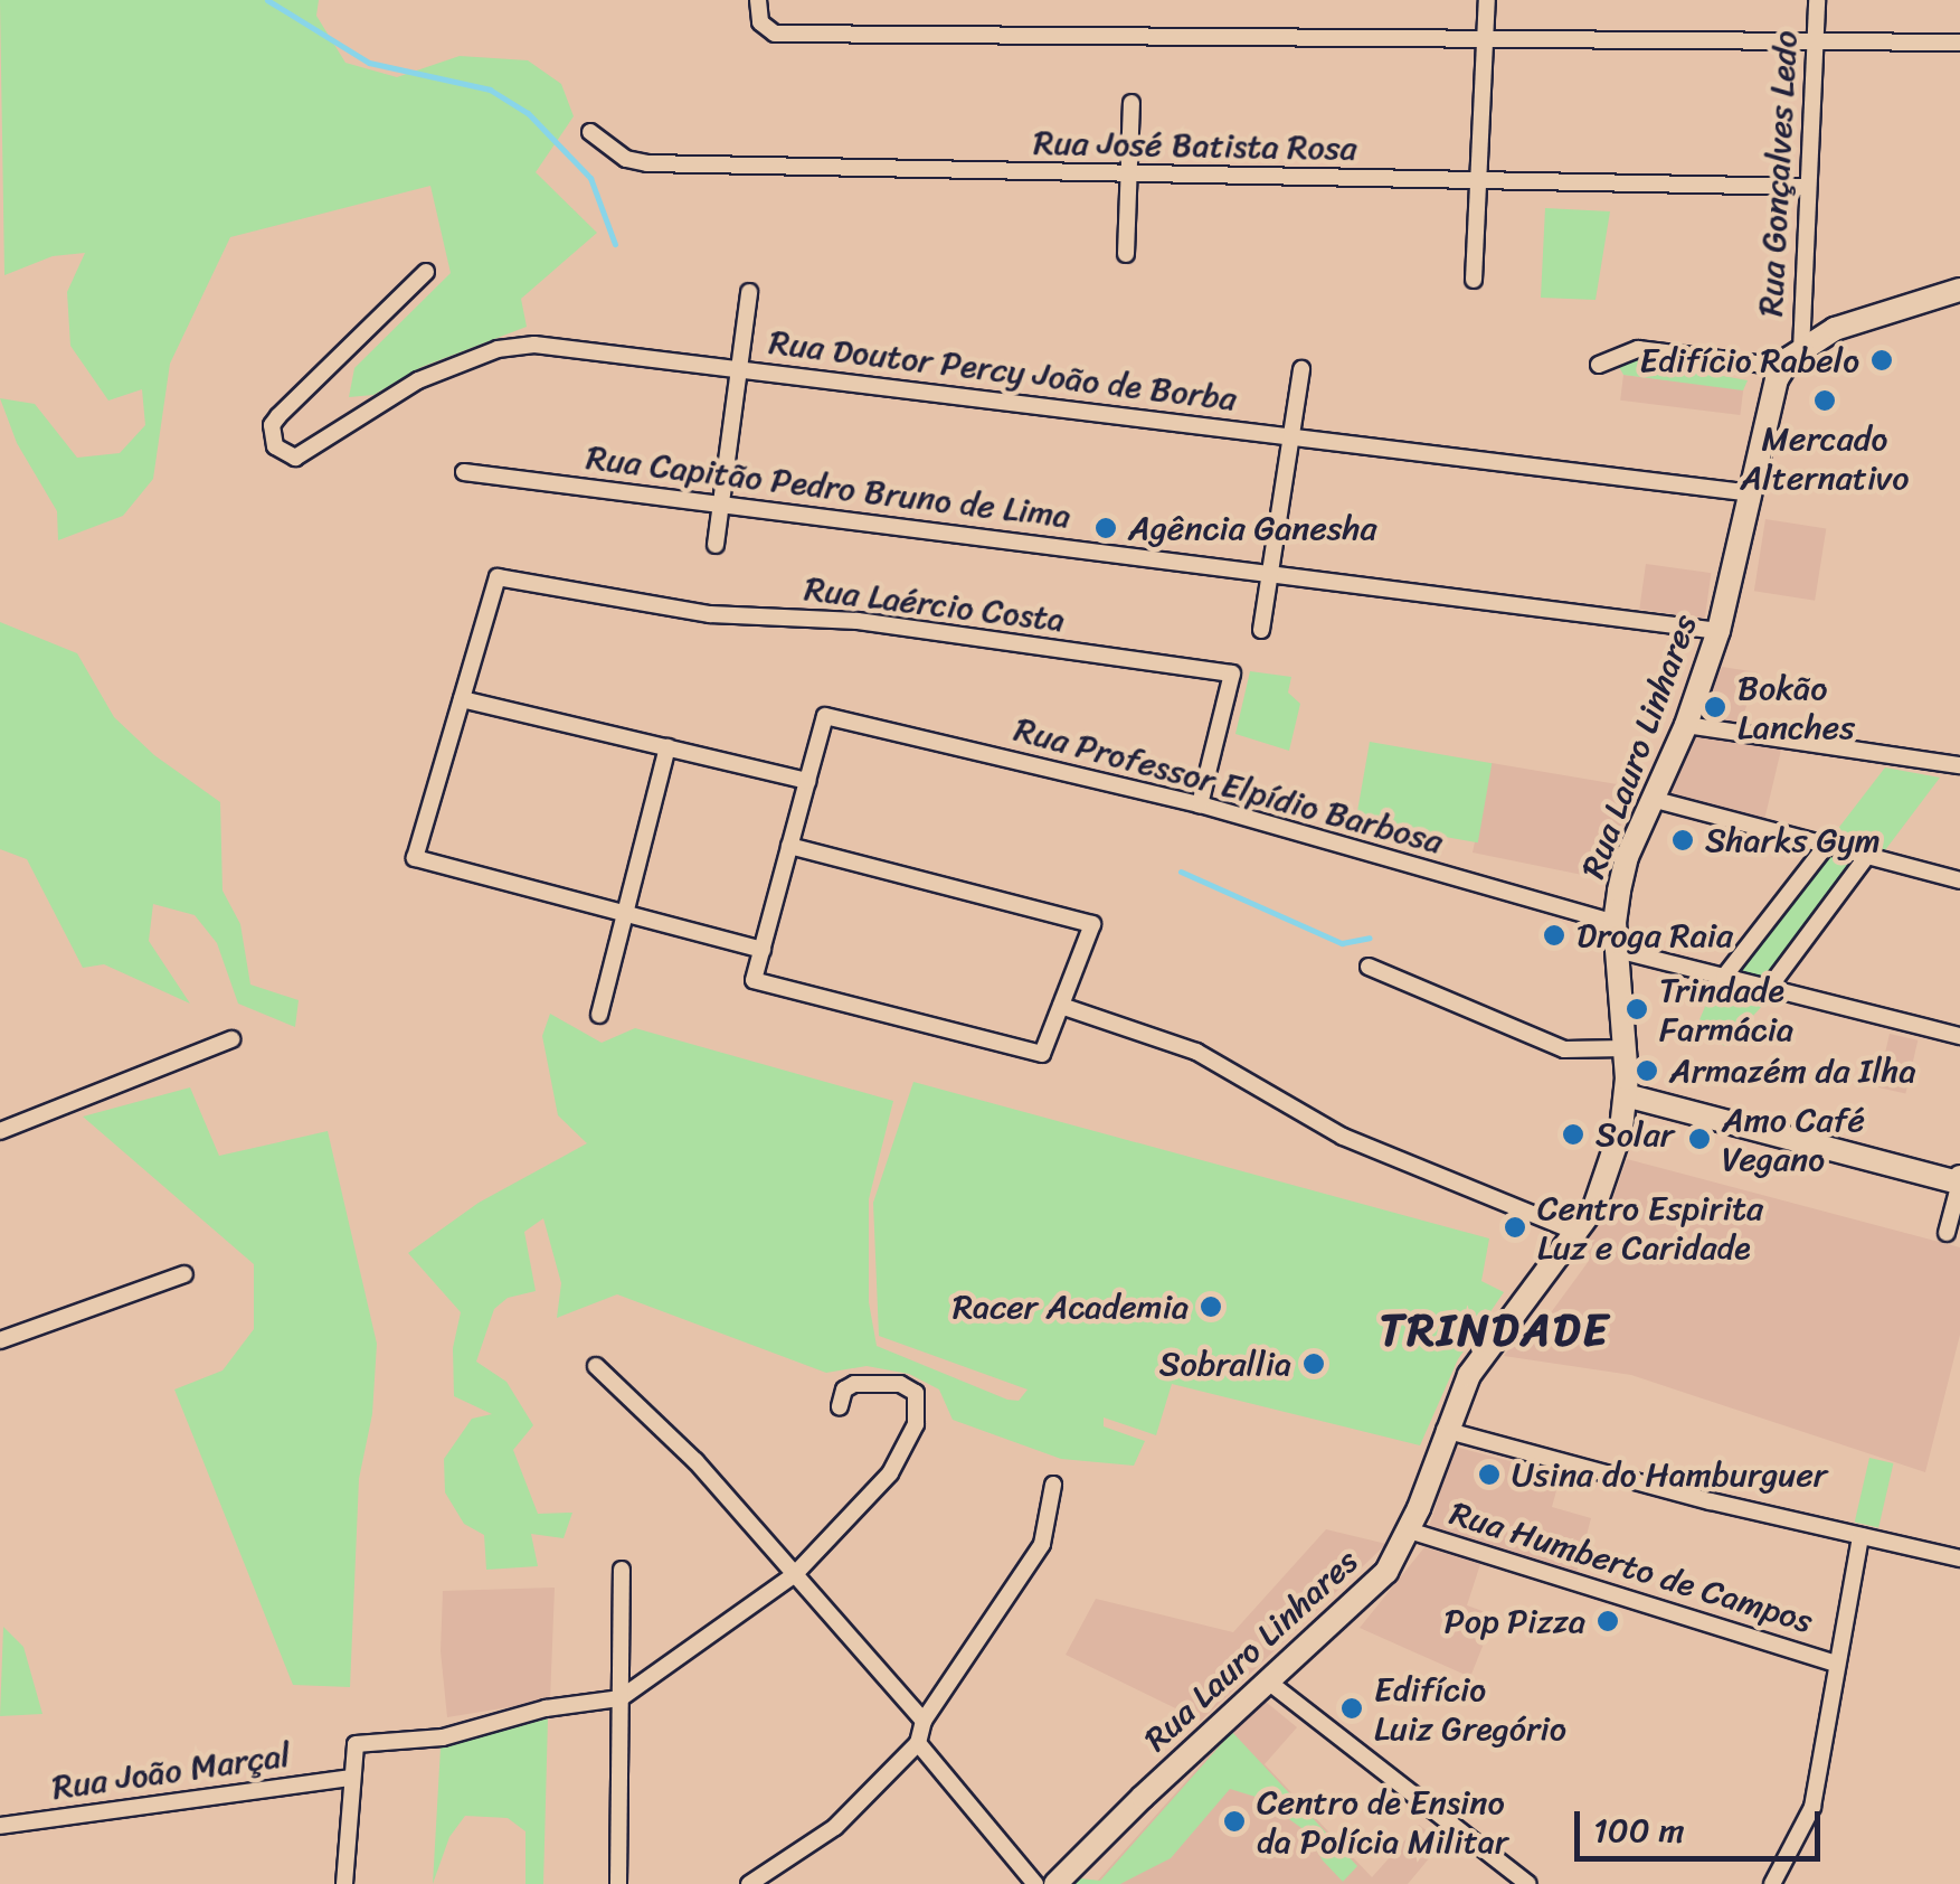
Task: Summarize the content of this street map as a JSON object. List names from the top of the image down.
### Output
{
  "streets": {
    "main road": ["Rua Lauro Linhares"],
    "street": [
      "Rua José Batista Rosa",
      "Rua Gonçalves Ledo",
      "Rua Doutor Percy João de Borba",
      "Rua Capitão Pedro Bruno de Lima",
      "Rua Laércio Costa",
      "Rua Professor Elpídio Barbosa",
      "Rua Humberto de Campos",
      "Rua João Marçal"
    ]
  },
  "crossings": [
    ["Rua José Batista Rosa", "Rua Gonçalves Ledo"],
    ["Rua Gonçalves Ledo", "Rua Lauro Linhares"],
    ["Rua Doutor Percy João de Borba", "Rua Lauro Linhares"],
    ["Rua Capitão Pedro Bruno de Lima", "Rua Lauro Linhares"],
    ["Rua Laércio Costa", "Rua Professor Elpídio Barbosa"],
    ["Rua Lauro Linhares", "Rua Professor Elpídio Barbosa"],
    ["Rua Lauro Linhares", "Rua Humberto de Campos"]
  ],
  "districts": ["TRINDADE"],
  "places": [
    "Edifício Rabelo",
    "Mercado Alternativo",
    "Agência Ganesha",
    "Bokão Lanches",
    "Sharks Gym",
    "Droga Raia",
    "Trindade Farmácia",
    "Armazém da Ilha",
    "Solar",
    "Amo Café Vegano",
    "Centro Espirita Luz e Caridade",
    "Racer Academia",
    "Sobrallia",
    "Usina do Hamburguer",
    "Pop Pizza",
    "Edifício Luiz Gregório",
    "Centro de Ensino da Polícia Militar"
  ],
  "scale_bar": "100 m"
}
